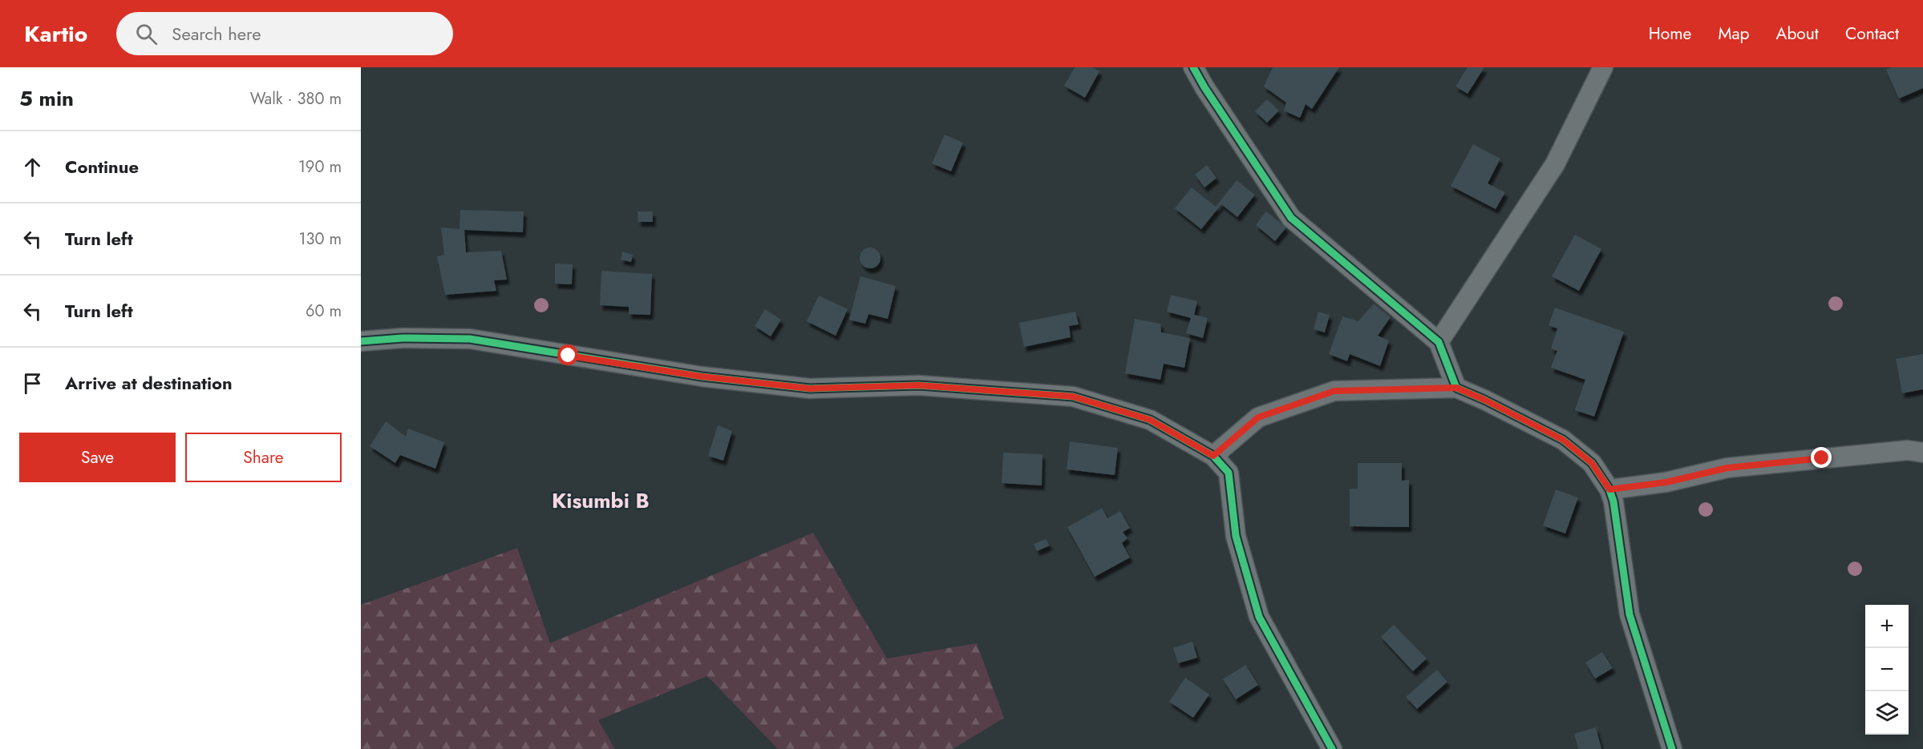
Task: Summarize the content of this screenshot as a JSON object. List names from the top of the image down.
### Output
{
  "districts": ["Kisumbi B"],
  "page": {
    "header": "Kartio",
    "search": "Search here",
    "nav": [
      "Home",
      "Map",
      "About",
      "Contact"
    ],
    "heading": ["5 min", "Walk · 380 m"],
    "list": [
      ["Continue", "190 m"],
      ["Turn left", "130 m"],
      ["Turn left", "60 m"],
      "Arrive at destination"
    ],
    "buttons": ["Save", "Share"],
    "map_buttons": ["+", "−"]
  }
}
